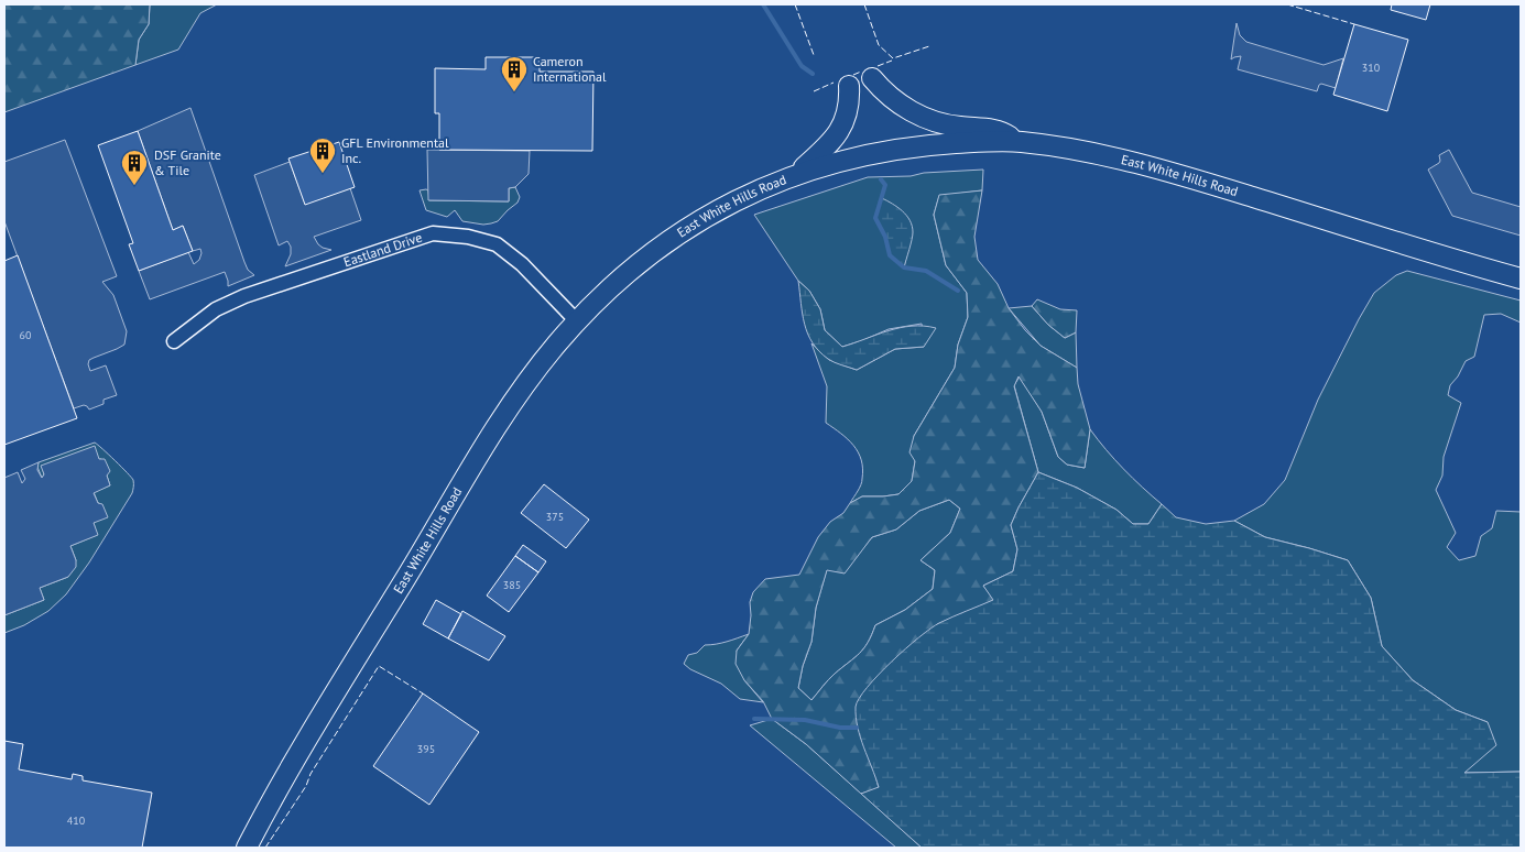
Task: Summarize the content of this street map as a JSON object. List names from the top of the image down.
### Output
{
  "streets": {
    "main road": ["East White Hills Road"],
    "street": ["Eastland Drive"]
  },
  "crossings": [
    ["East White Hills Road", "Eastland Drive"]
  ],
  "places": {
    "building": ["Cameron International", "GFL Environmental Inc.", "DSF Granite & Tile"]
  },
  "house_numbers": [
    "310",
    "60",
    "375",
    "385",
    "395",
    "410"
  ]
}
